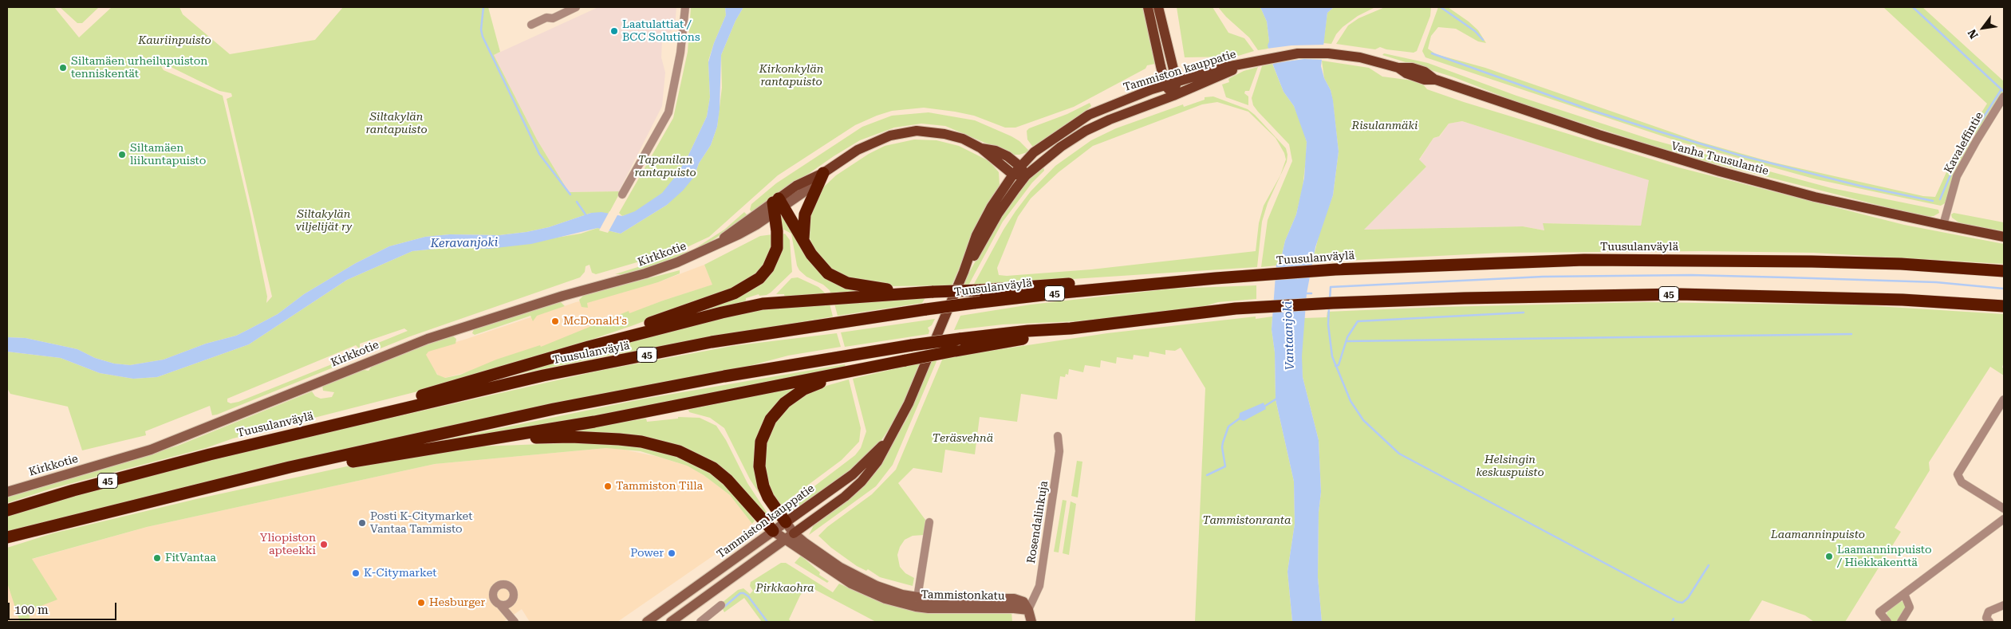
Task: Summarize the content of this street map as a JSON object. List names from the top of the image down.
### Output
{
  "streets": {
    "highway": ["Tuusulanväylä", "45"],
    "main road": ["Tammiston kauppatie", "Vanha Tuusulantie", "Kirkkotie"],
    "street": ["Kavaleffintie", "Rosendalinkuja", "Tammistonkatu"]
  },
  "crossings": [
    ["Tammiston kauppatie", "Vanha Tuusulantie"],
    ["Tammiston kauppatie", "Kirkkotie"],
    ["Tammiston kauppatie", "Tammistonkatu"],
    ["Kavaleffintie", "Vanha Tuusulantie"],
    ["Rosendalinkuja", "Tammistonkatu"]
  ],
  "water": ["Keravanjoki", "Vantaanjoki"],
  "parks": [
    "Kauriinpuisto",
    "Kirkonkylän rantapuisto",
    "Siltakylän rantapuisto",
    "Risulanmäki",
    "Tapanilan rantapuisto",
    "Siltakylän viljelijät ry",
    "Teräsvehnä",
    "Helsingin keskuspuisto",
    "Tammistonranta",
    "Laamanninpuisto",
    "Pirkkaohra"
  ],
  "places": [
    "Laatulattiat / BCC Solutions",
    "Siltamäen urheilupuiston tenniskentät",
    "Siltamäen liikuntapuisto",
    "McDonald's",
    "Tammiston Tilla",
    "Posti K-Citymarket Vantaa Tammisto",
    "Yliopiston apteekki",
    "Power",
    "Laamanninpuisto / Hiekkakenttä",
    "FitVantaa",
    "K-Citymarket",
    "Hesburger"
  ],
  "scale_bar": "100 m",
  "north": "bottom left"
}
